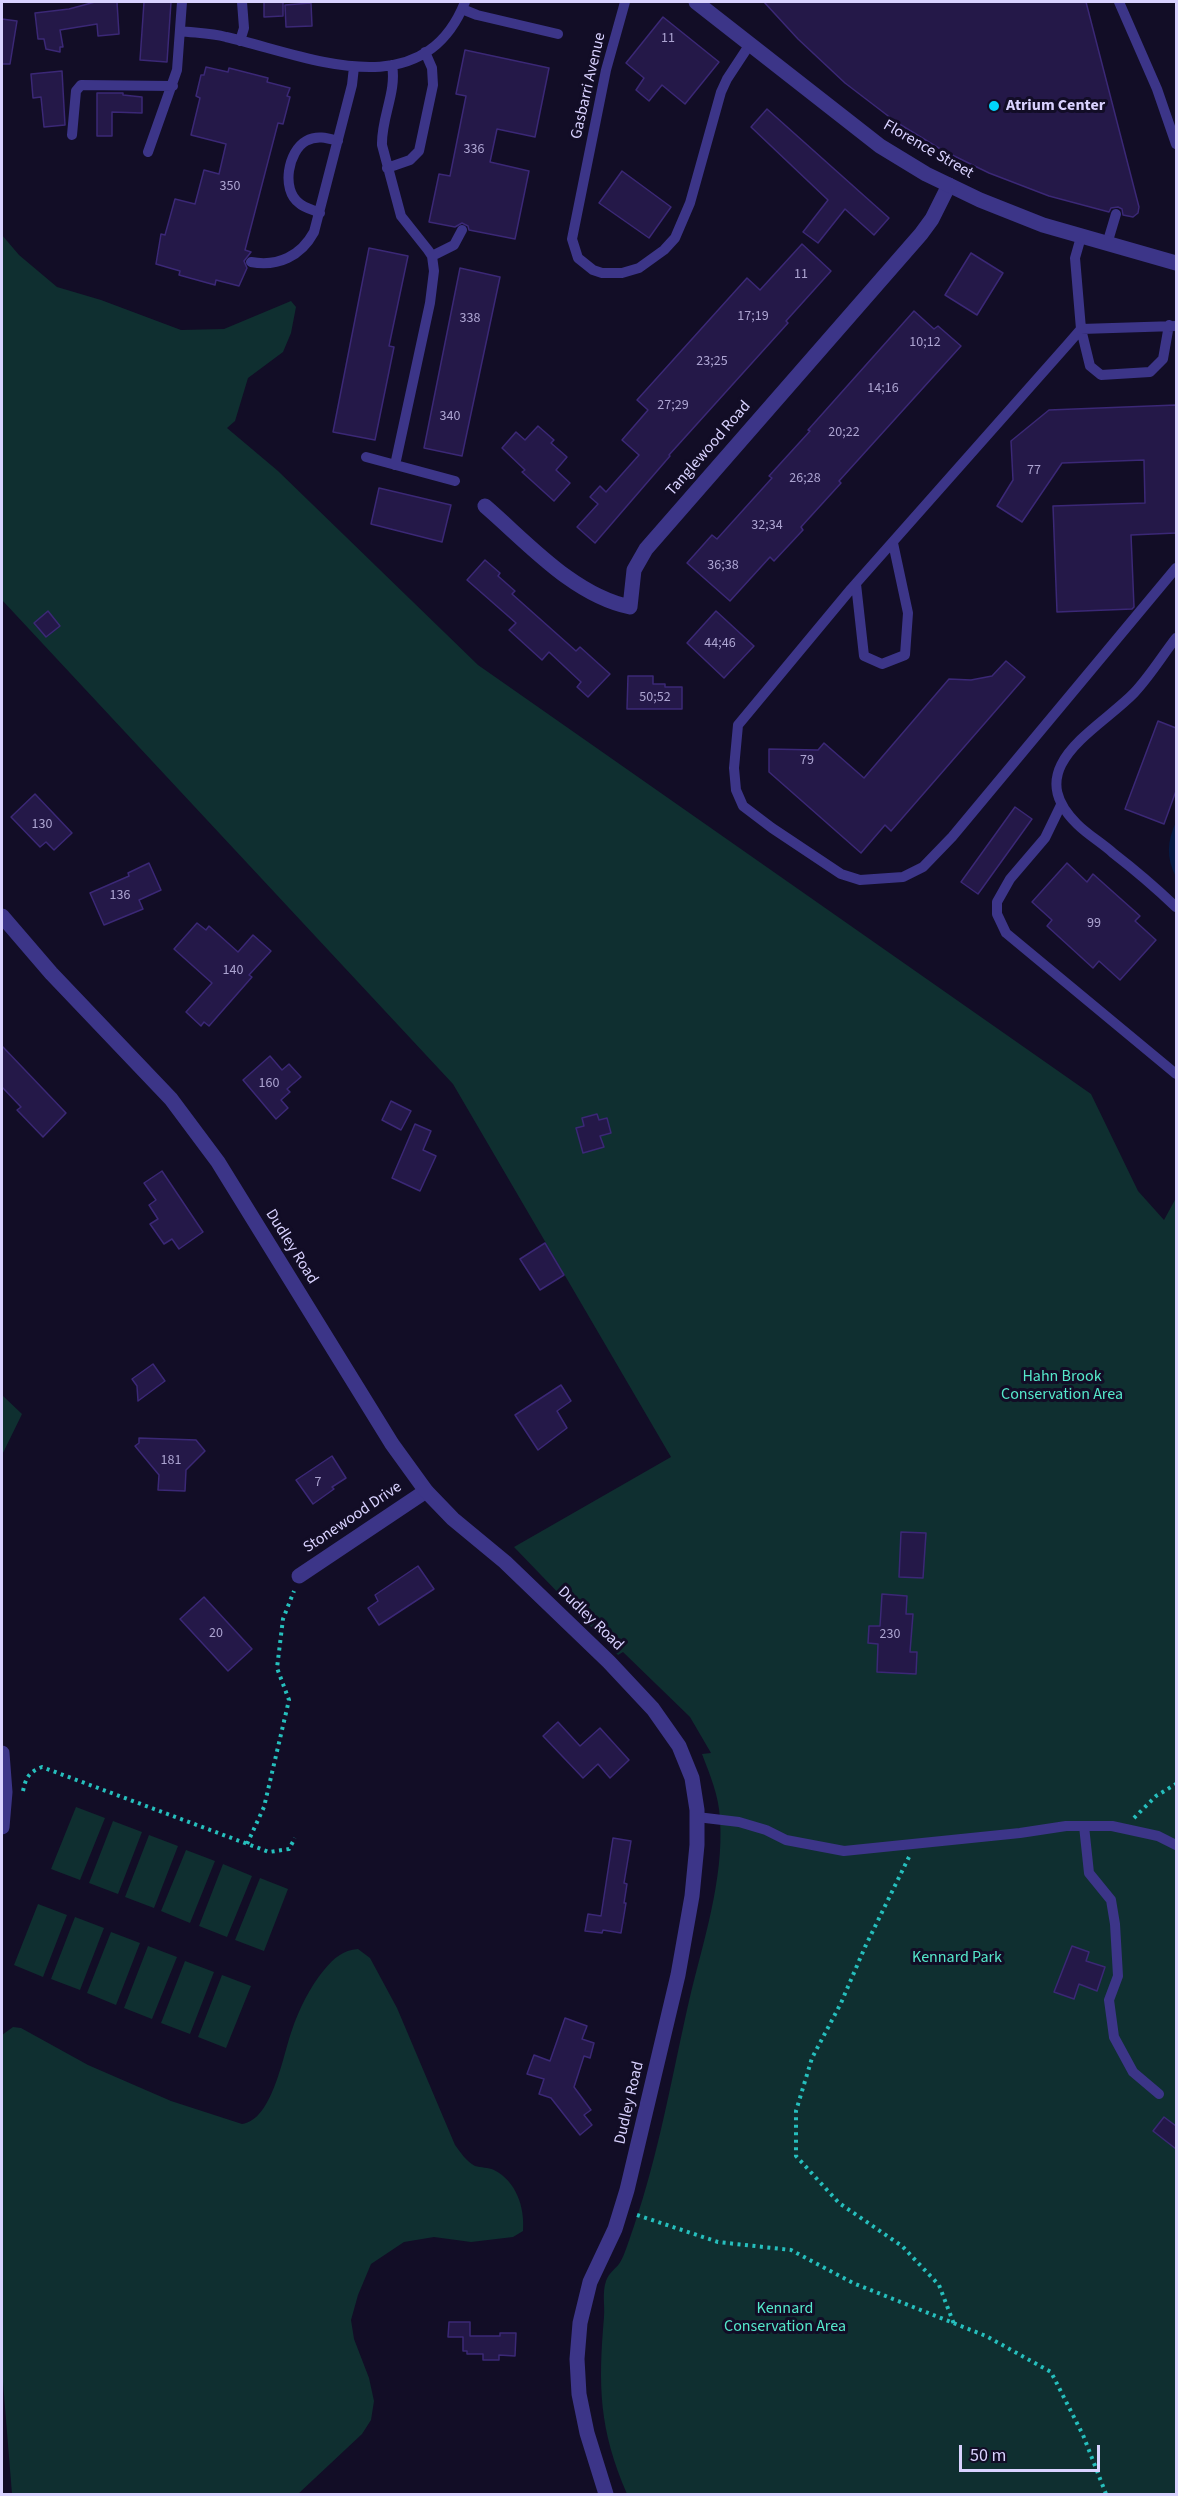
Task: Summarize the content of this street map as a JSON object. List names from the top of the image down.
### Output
{
  "streets": {
    "street": [
      "Florence Street",
      "Tanglewood Road",
      "Dudley Road",
      "Stonewood Drive"
    ],
    "lane": ["Gasbarri Avenue"]
  },
  "crossings": [
    ["Gasbarri Avenue", "Florence Street"],
    ["Florence Street", "Tanglewood Road"],
    ["Dudley Road", "Stonewood Drive"]
  ],
  "parks": ["Hahn Brook Conservation Area", "Kennard Park", "Kennard Conservation Area"],
  "places": ["Atrium Center"],
  "house_numbers": [
    "11",
    "336",
    "350",
    "11",
    "17;19",
    "338",
    "10;12",
    "23;25",
    "14;16",
    "27;29",
    "340",
    "20;22",
    "77",
    "26;28",
    "32;34",
    "36;38",
    "44;46",
    "50;52",
    "79",
    "130",
    "136",
    "99",
    "140",
    "160",
    "181",
    "7",
    "20",
    "230"
  ],
  "scale_bar": "50 m"
}
